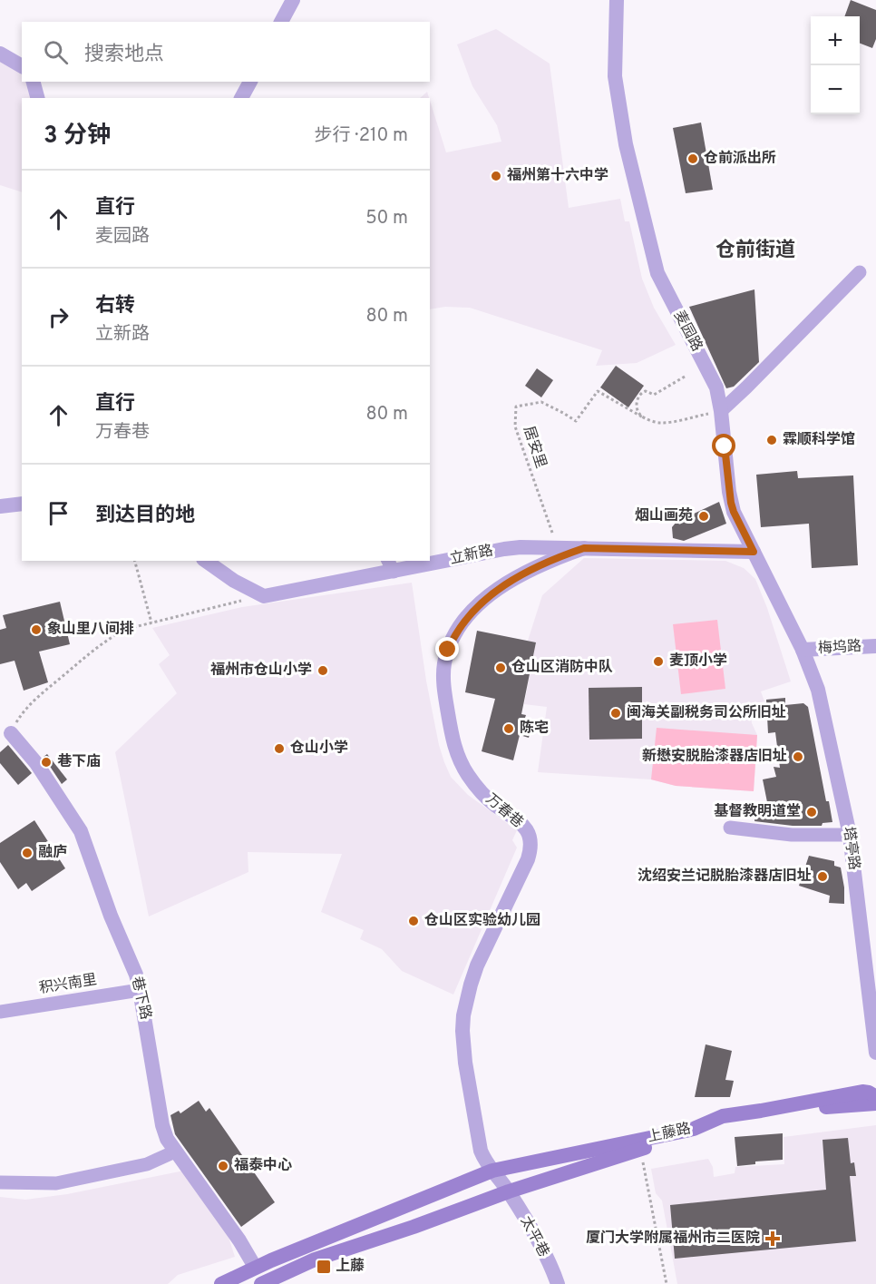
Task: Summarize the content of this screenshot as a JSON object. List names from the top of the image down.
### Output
{
  "streets": {
    "main road": ["上藤路"],
    "street": [
      "麦园路",
      "立新路",
      "梅坞路",
      "万春巷",
      "塔亭路",
      "积兴南里",
      "巷下路",
      "太平巷"
    ],
    "path": ["居安里"]
  },
  "crossings": [
    ["麦园路", "立新路"],
    ["麦园路", "梅坞路"],
    ["麦园路", "塔亭路"],
    ["居安里", "立新路"],
    ["立新路", "万春巷"],
    ["梅坞路", "塔亭路"],
    ["万春巷", "上藤路"],
    ["万春巷", "太平巷"],
    ["积兴南里", "巷下路"],
    ["巷下路", "上藤路"],
    ["上藤路", "太平巷"]
  ],
  "districts": ["仓前街道"],
  "places": {
    "other": [
      "仓前派出所",
      "福州第十六中学",
      "霖顺科学馆",
      "烟山画苑",
      "象山里八间排",
      "麦顶小学",
      "仓山区消防中队",
      "福州市仓山小学",
      "闽海关副税务司公所旧址",
      "陈宅",
      "仓山小学",
      "新懋安脱胎漆器店旧址",
      "巷下庙",
      "基督教明道堂",
      "融庐",
      "沈绍安兰记脱胎漆器店旧址",
      "仓山区实验幼儿园",
      "福泰中心"
    ],
    "health": ["厦门大学附属福州市二医院"],
    "transit": ["上藤"]
  },
  "page": {
    "map_buttons": ["+", "−"],
    "search": "搜索地点",
    "heading": ["3 分钟", "步行 · 210 m"],
    "list": [
      ["直行", "麦园路", "50 m"],
      ["右转", "立新路", "80 m"],
      ["直行", "万春巷", "80 m"],
      "到达目的地"
    ]
  }
}
